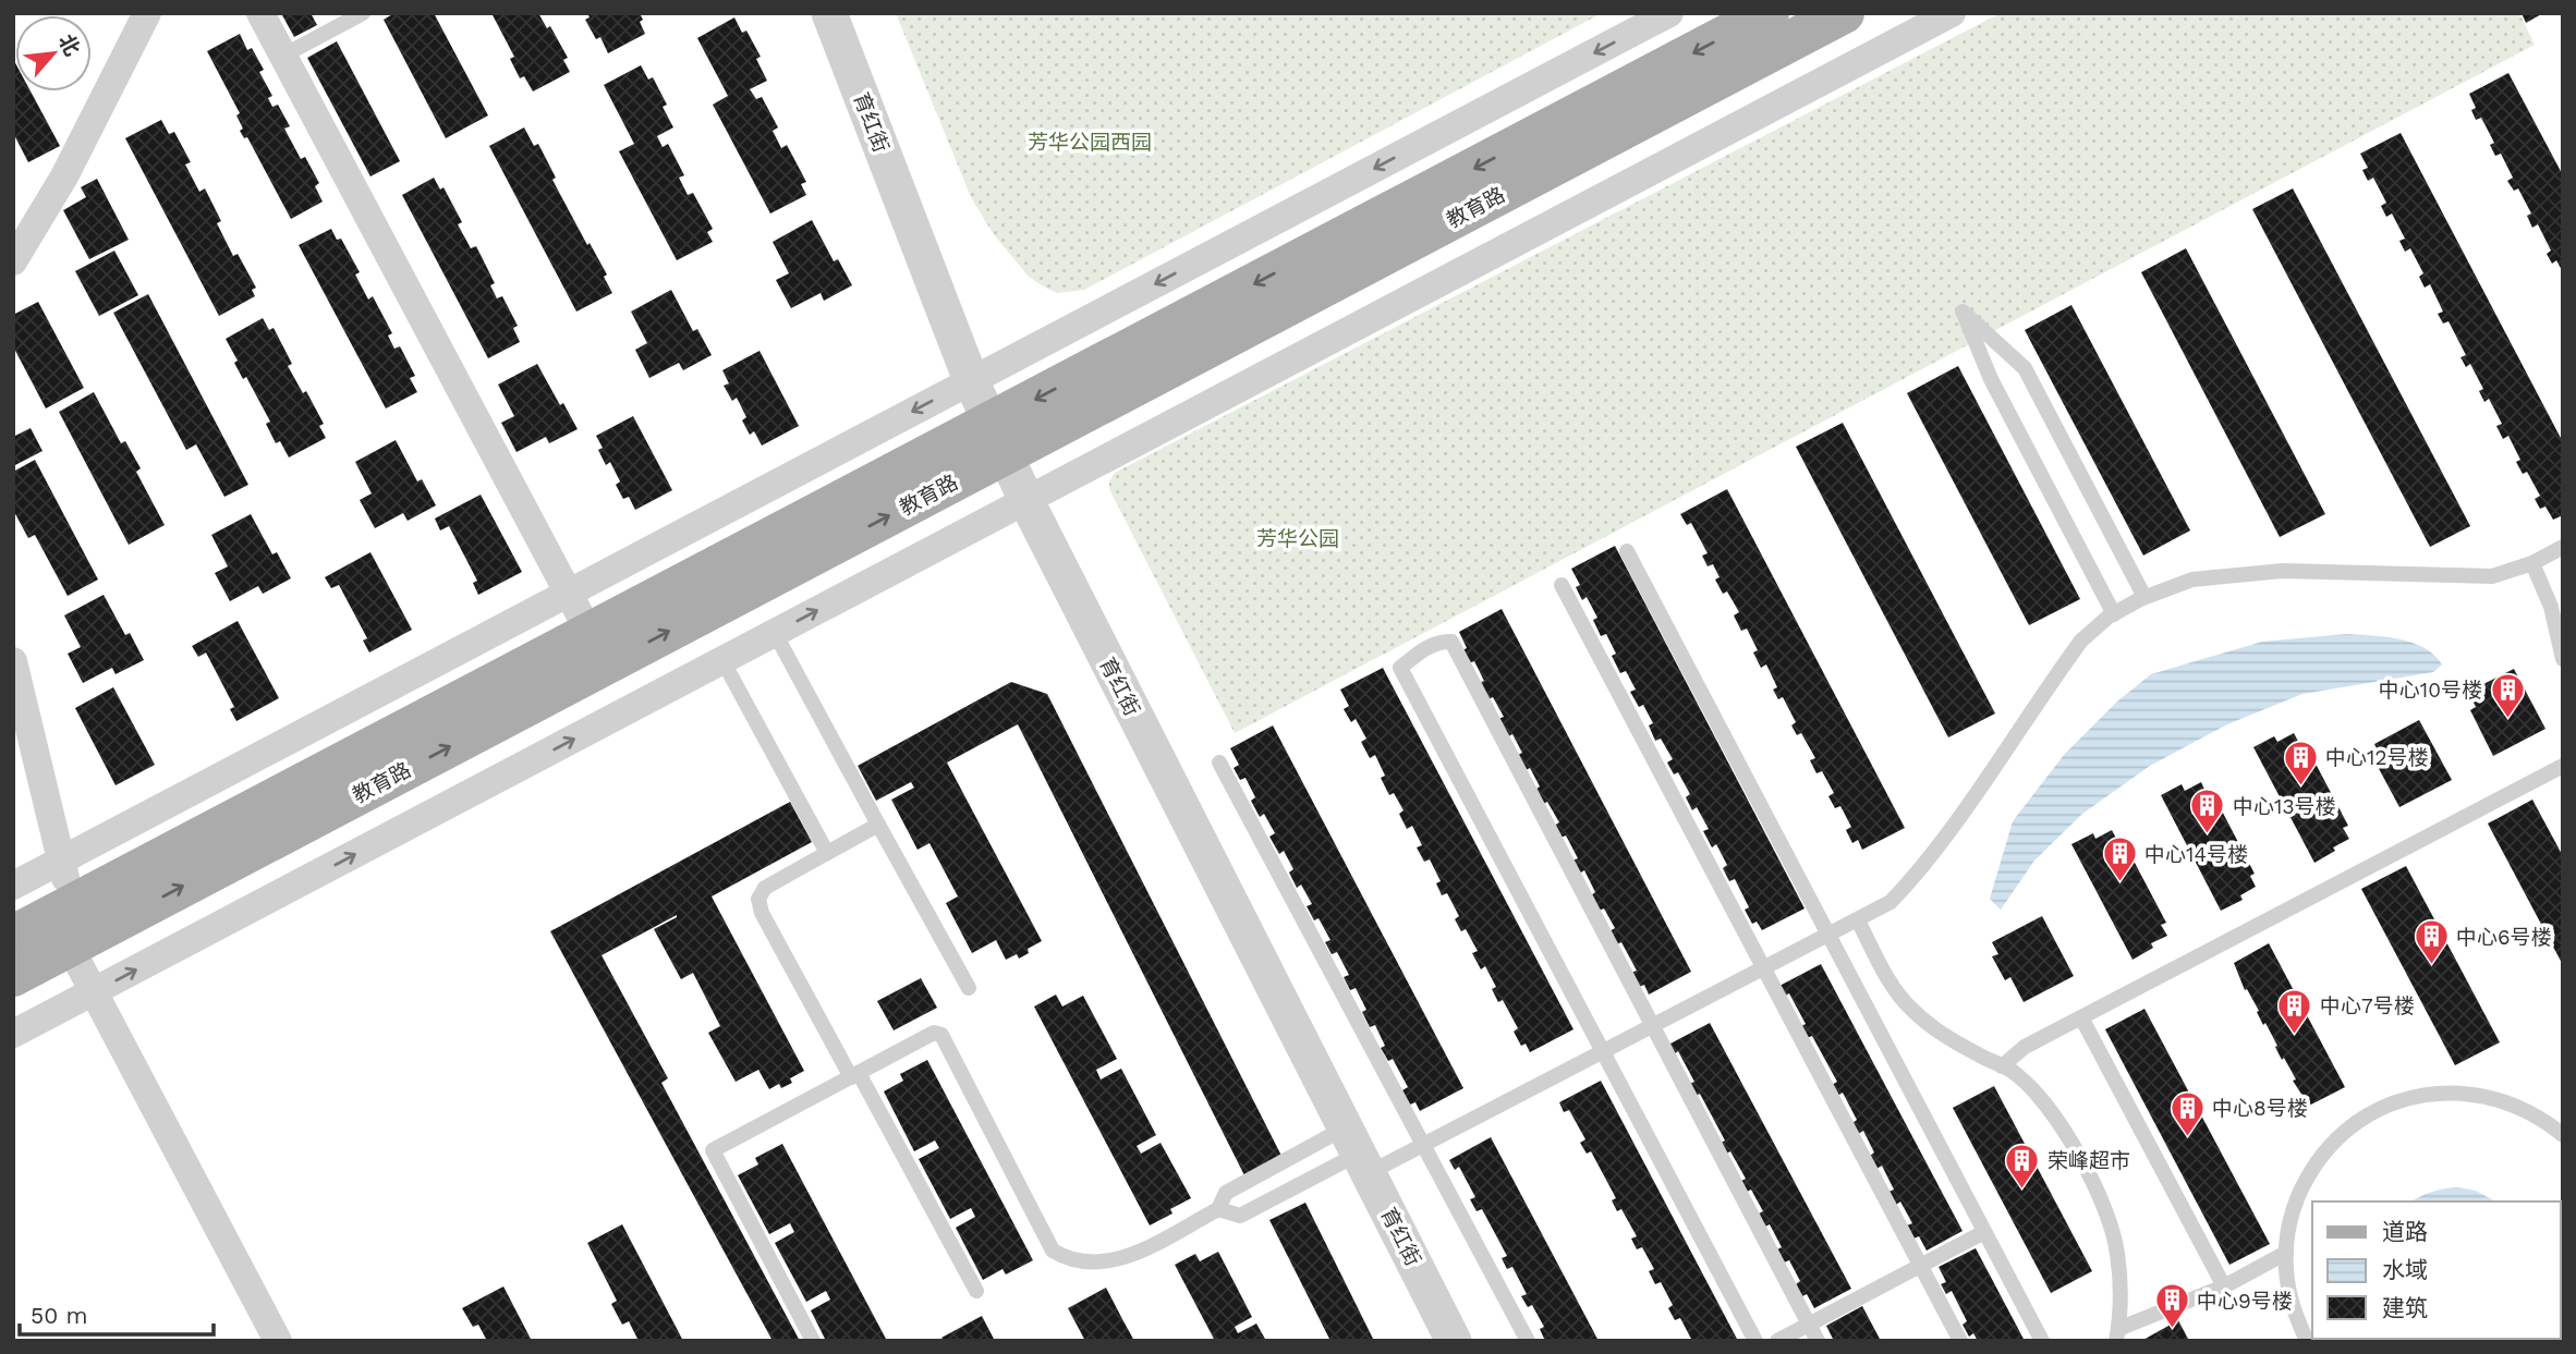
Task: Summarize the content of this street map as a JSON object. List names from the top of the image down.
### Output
{
  "streets": {
    "main road": ["教育路"],
    "street": ["育红街"]
  },
  "crossings": [
    ["育红街", "教育路"]
  ],
  "parks": ["芳华公园西园", "芳华公园"],
  "places": {
    "building": [
      "中心10号楼",
      "中心12号楼",
      "中心13号楼",
      "中心14号楼",
      "中心6号楼",
      "中心7号楼",
      "中心8号楼",
      "荣峰超市",
      "中心9号楼"
    ]
  },
  "legend": ["道路", "水域", "建筑"],
  "scale_bar": "50 m",
  "north": "top right"
}
